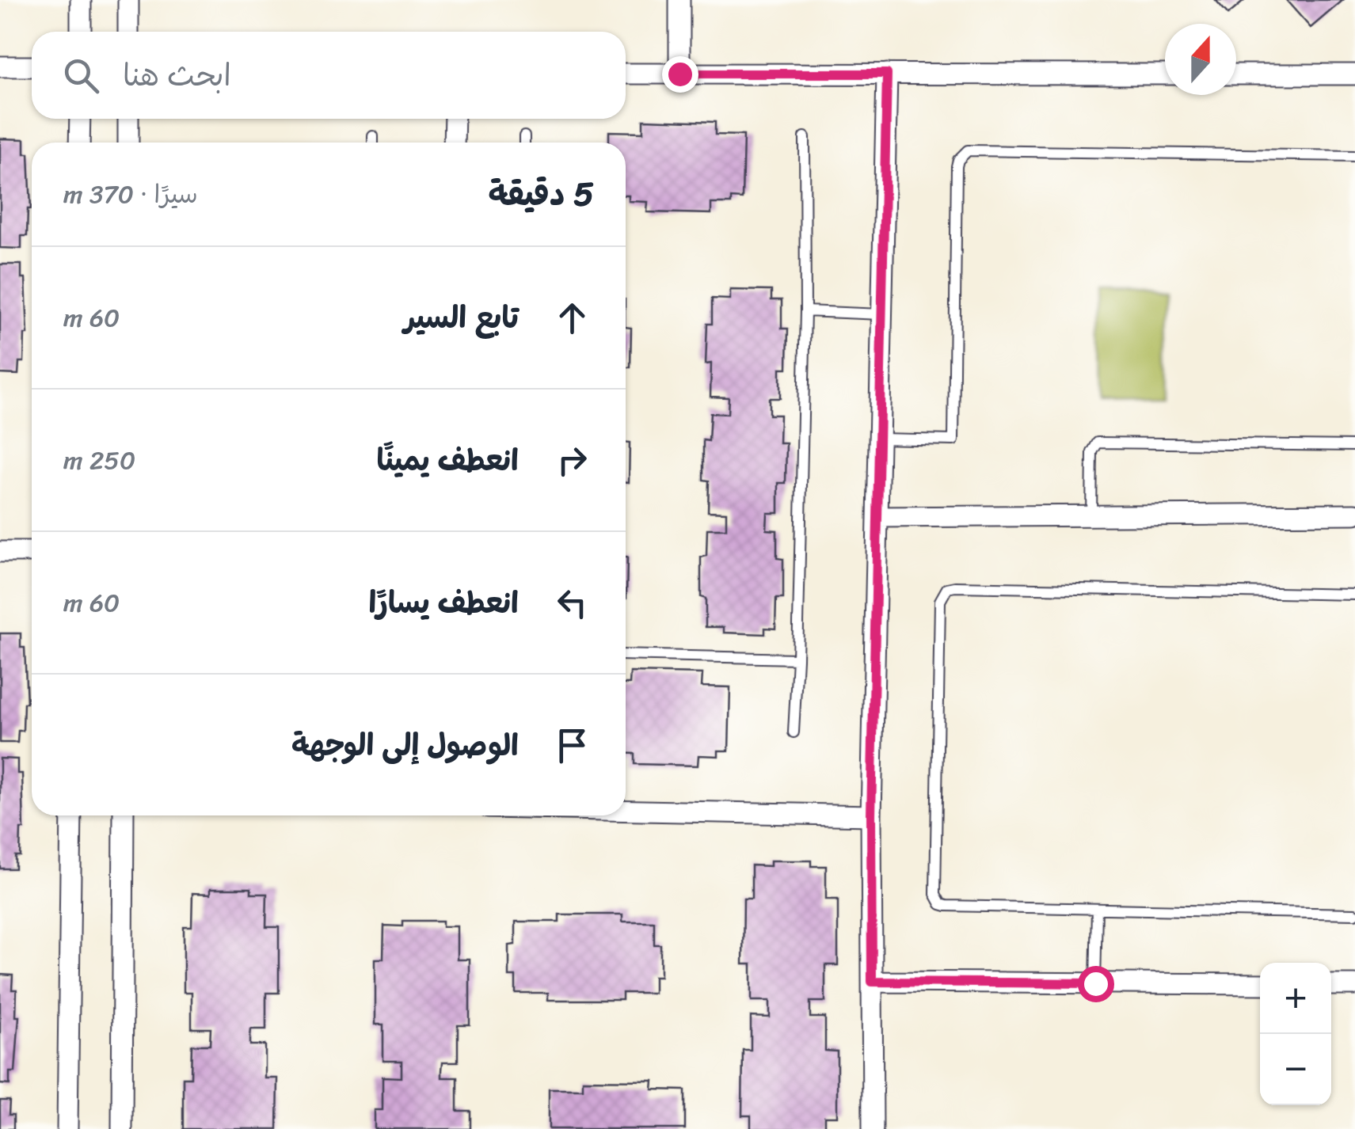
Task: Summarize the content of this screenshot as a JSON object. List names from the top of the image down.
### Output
{
  "north": "top",
  "page": {
    "search": "ابحث هنا",
    "heading": ["5 دقيقة", "سيرًا · 370 m"],
    "list": [
      ["تابع السير", "60 m"],
      ["انعطف يمينًا", "250 m"],
      ["انعطف يسارًا", "60 m"],
      "الوصول إلى الوجهة"
    ],
    "map_buttons": ["+", "−"]
  }
}
